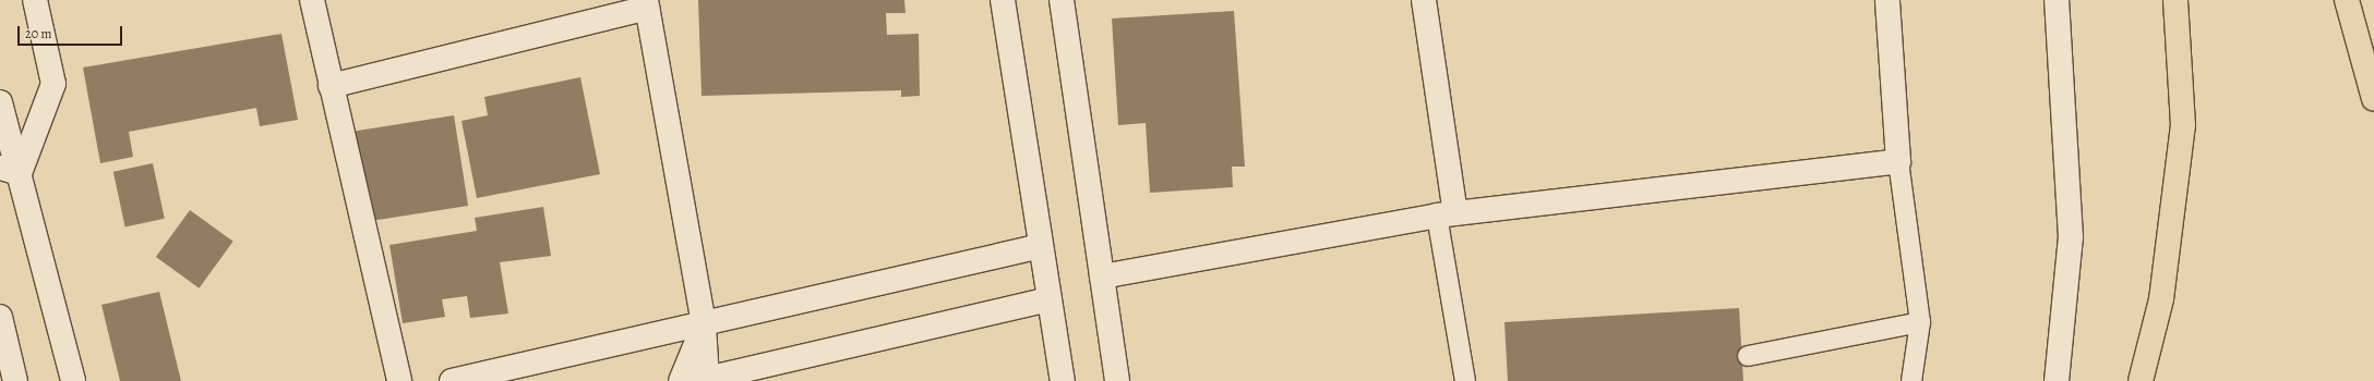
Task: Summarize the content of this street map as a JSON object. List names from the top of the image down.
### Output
{
  "scale_bar": "20 m"
}
